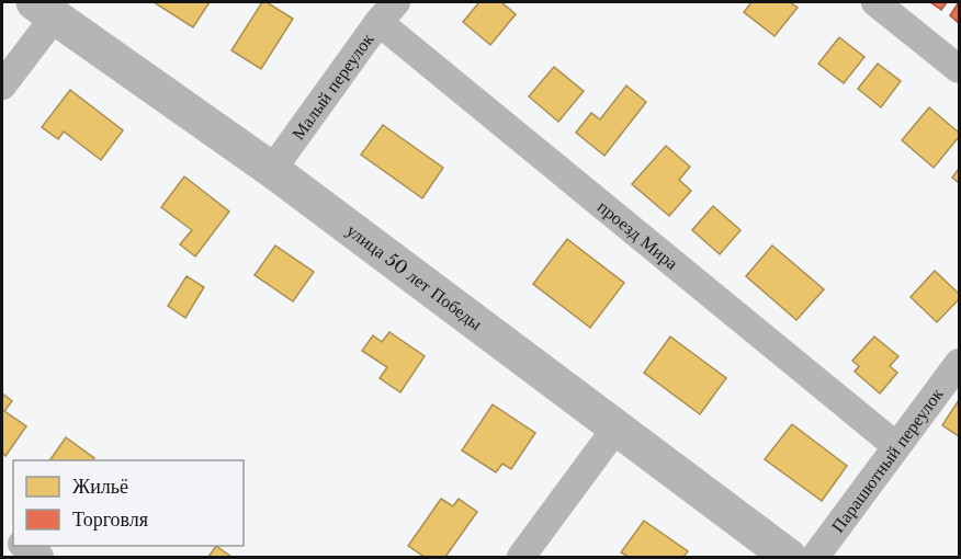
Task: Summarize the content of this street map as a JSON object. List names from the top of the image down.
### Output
{
  "streets": {
    "street": [
      "Малый переулок",
      "проезд Мира",
      "улица 50 лет Победы",
      "Парашютный переулок"
    ]
  },
  "crossings": [
    ["Малый переулок", "проезд Мира"],
    ["Малый переулок", "улица 50 лет Победы"],
    ["проезд Мира", "Парашютный переулок"]
  ],
  "legend": ["Жильё", "Торговля"]
}
